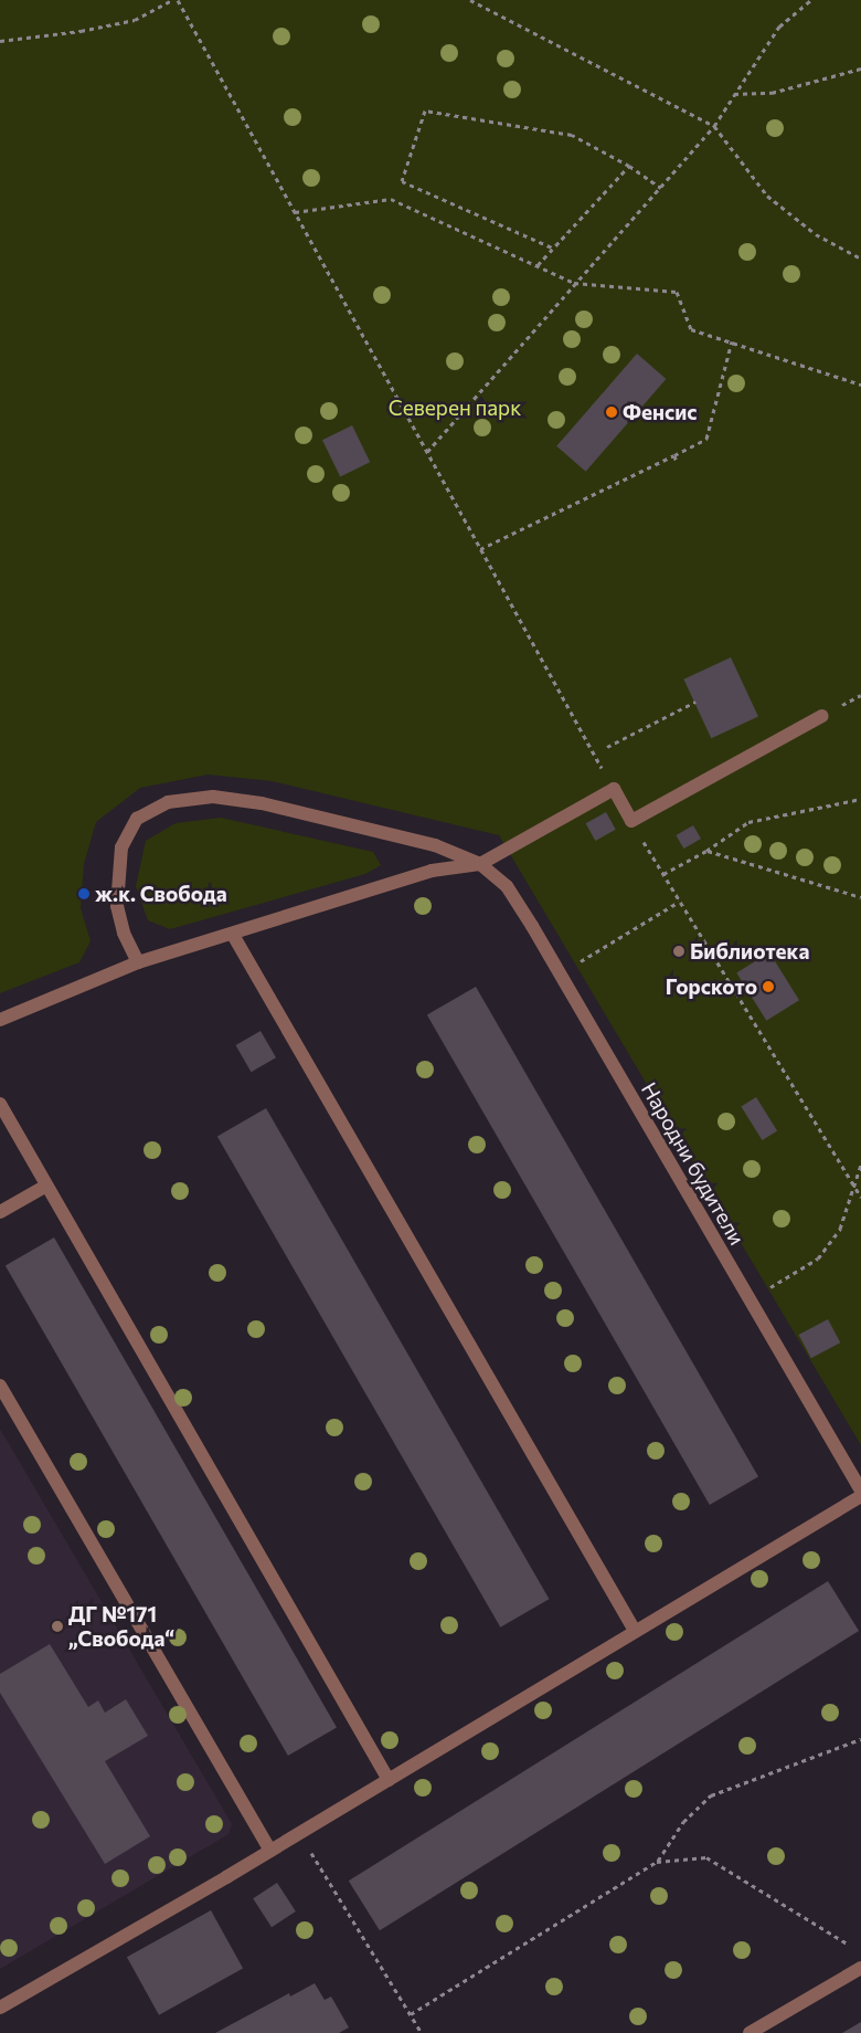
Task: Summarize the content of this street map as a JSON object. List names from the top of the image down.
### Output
{
  "streets": {
    "street": ["Народни будители"]
  },
  "parks": ["Северен парк"],
  "places": [
    "Фенсис",
    "ж.к. Свобода",
    "Библиотека",
    "Горското",
    "ДГ №171 „Свобода“"
  ]
}
